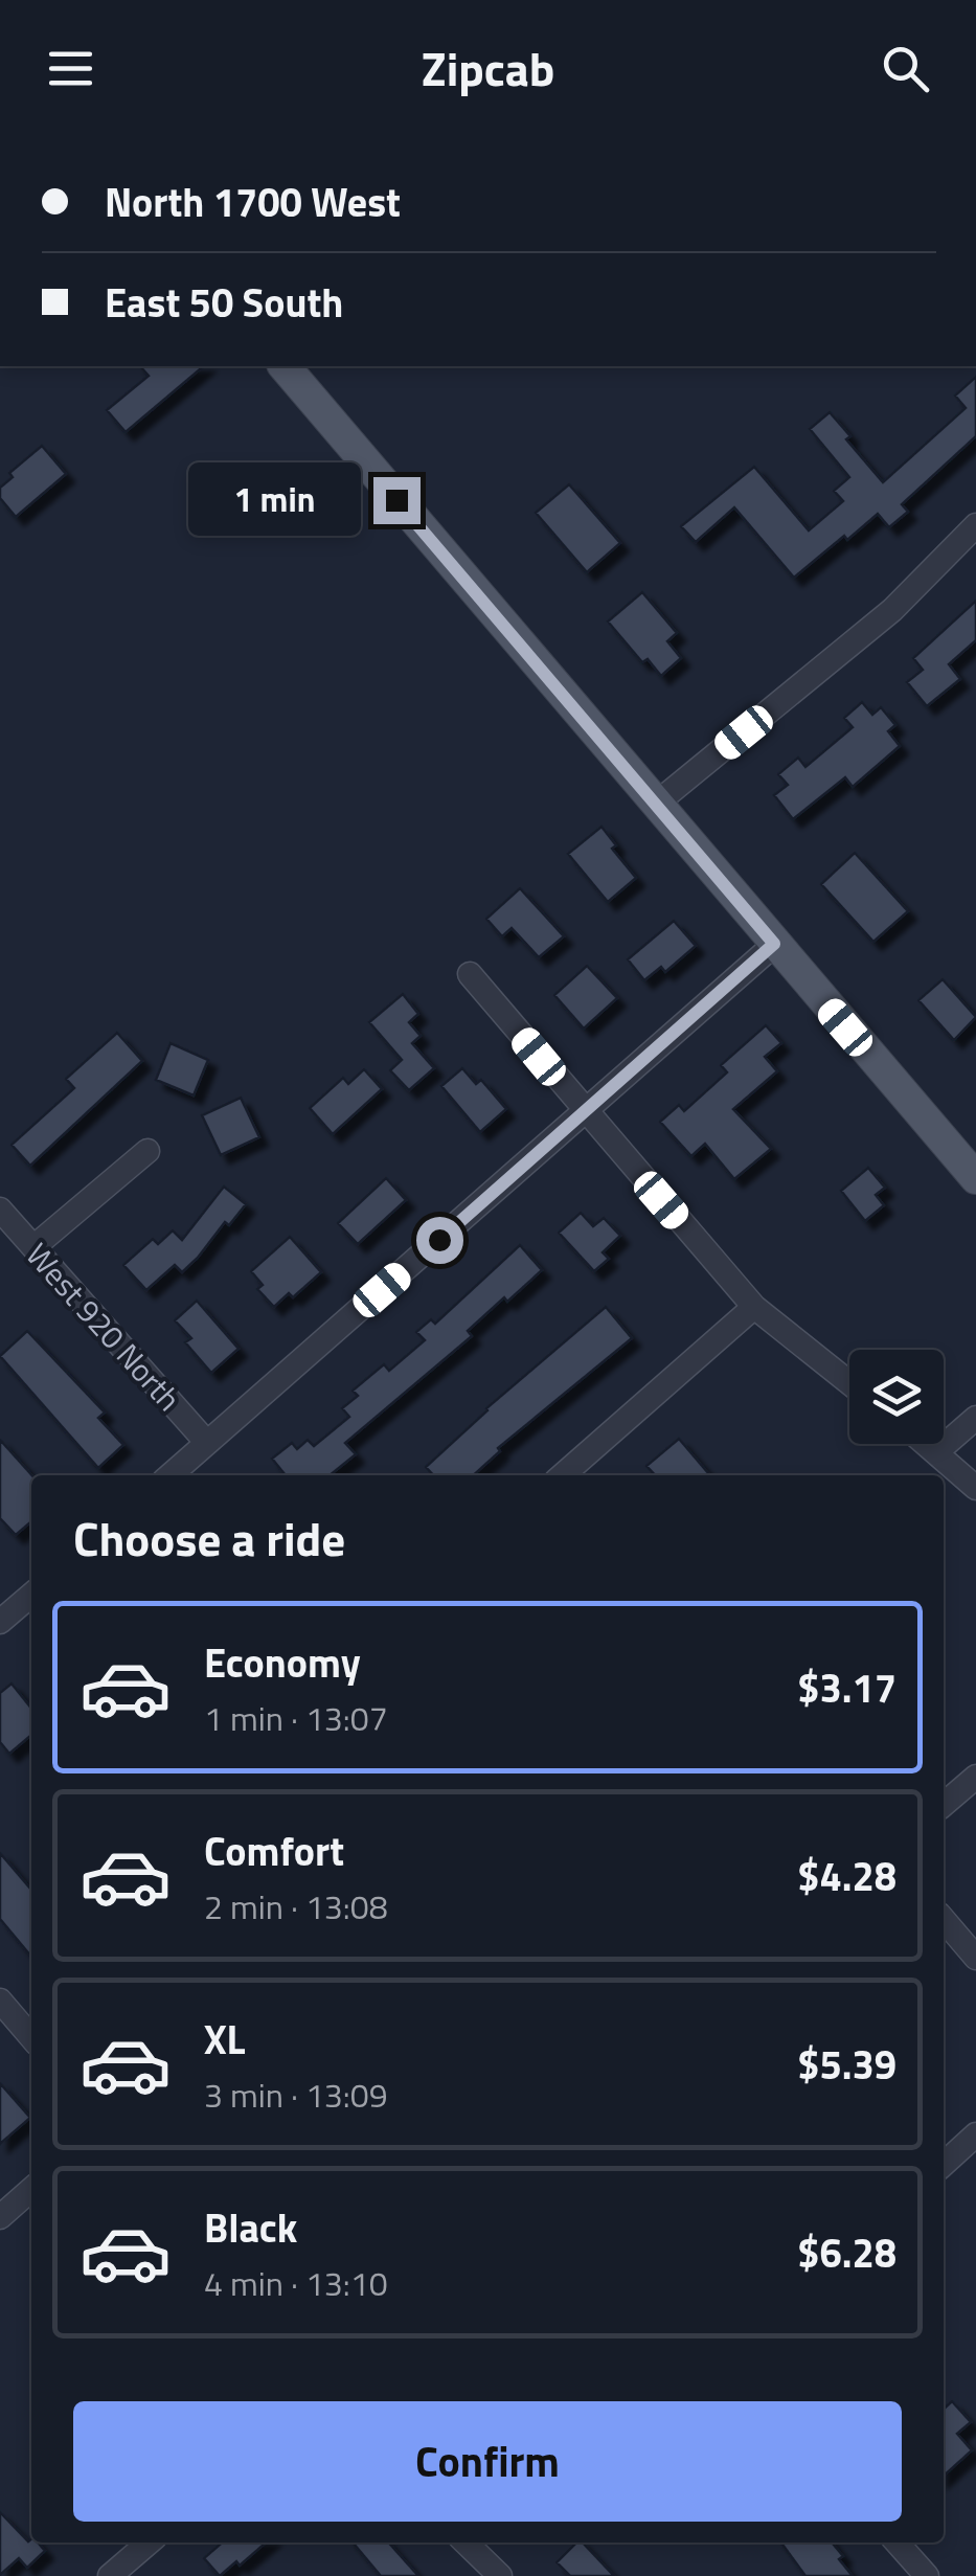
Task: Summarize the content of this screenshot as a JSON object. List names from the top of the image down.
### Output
{
  "streets": {
    "street": ["West 920 North"]
  },
  "page": {
    "header": "Zipcab",
    "banner": ["North 1700 West", "East 50 South"],
    "bubble": "1 min",
    "heading": "Choose a ride",
    "list": [
      {
        "name": "Economy",
        "note": "1 min · 13:07",
        "value": "$3.17"
      },
      {
        "name": "Comfort",
        "note": "2 min · 13:08",
        "value": "$4.28"
      },
      {
        "name": "XL",
        "note": "3 min · 13:09",
        "value": "$5.39"
      },
      {
        "name": "Black",
        "note": "4 min · 13:10",
        "value": "$6.28"
      }
    ],
    "buttons": "Confirm"
  }
}
